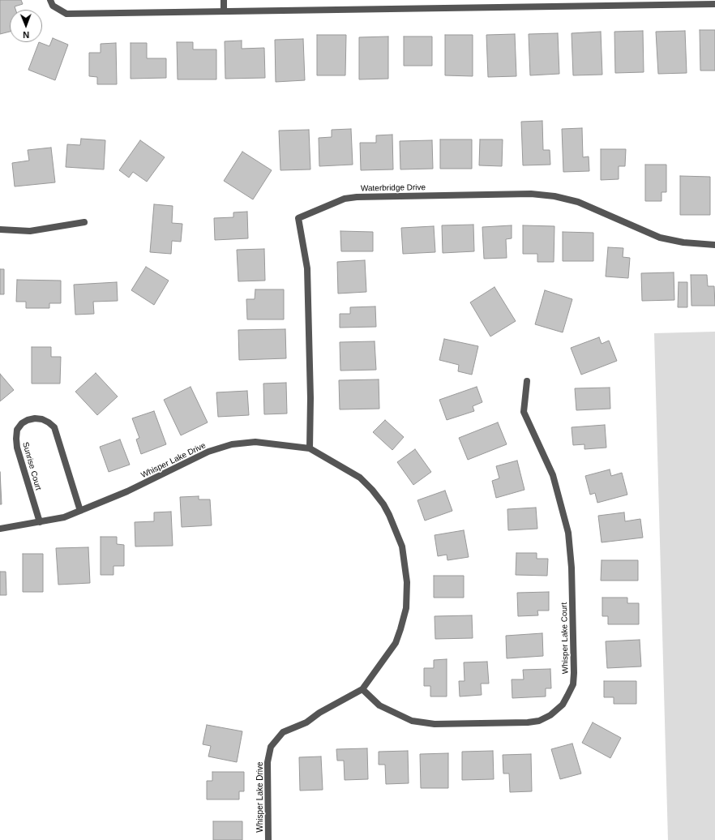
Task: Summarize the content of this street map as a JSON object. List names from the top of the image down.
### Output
{
  "streets": {
    "street": [
      "Waterbridge Drive",
      "Whisper Lake Drive",
      "Sunrise Court",
      "Whisper Lake Court"
    ]
  },
  "crossings": [
    ["Waterbridge Drive", "Whisper Lake Drive"],
    ["Whisper Lake Drive", "Sunrise Court"],
    ["Whisper Lake Drive", "Whisper Lake Court"]
  ],
  "north": "bottom"
}
